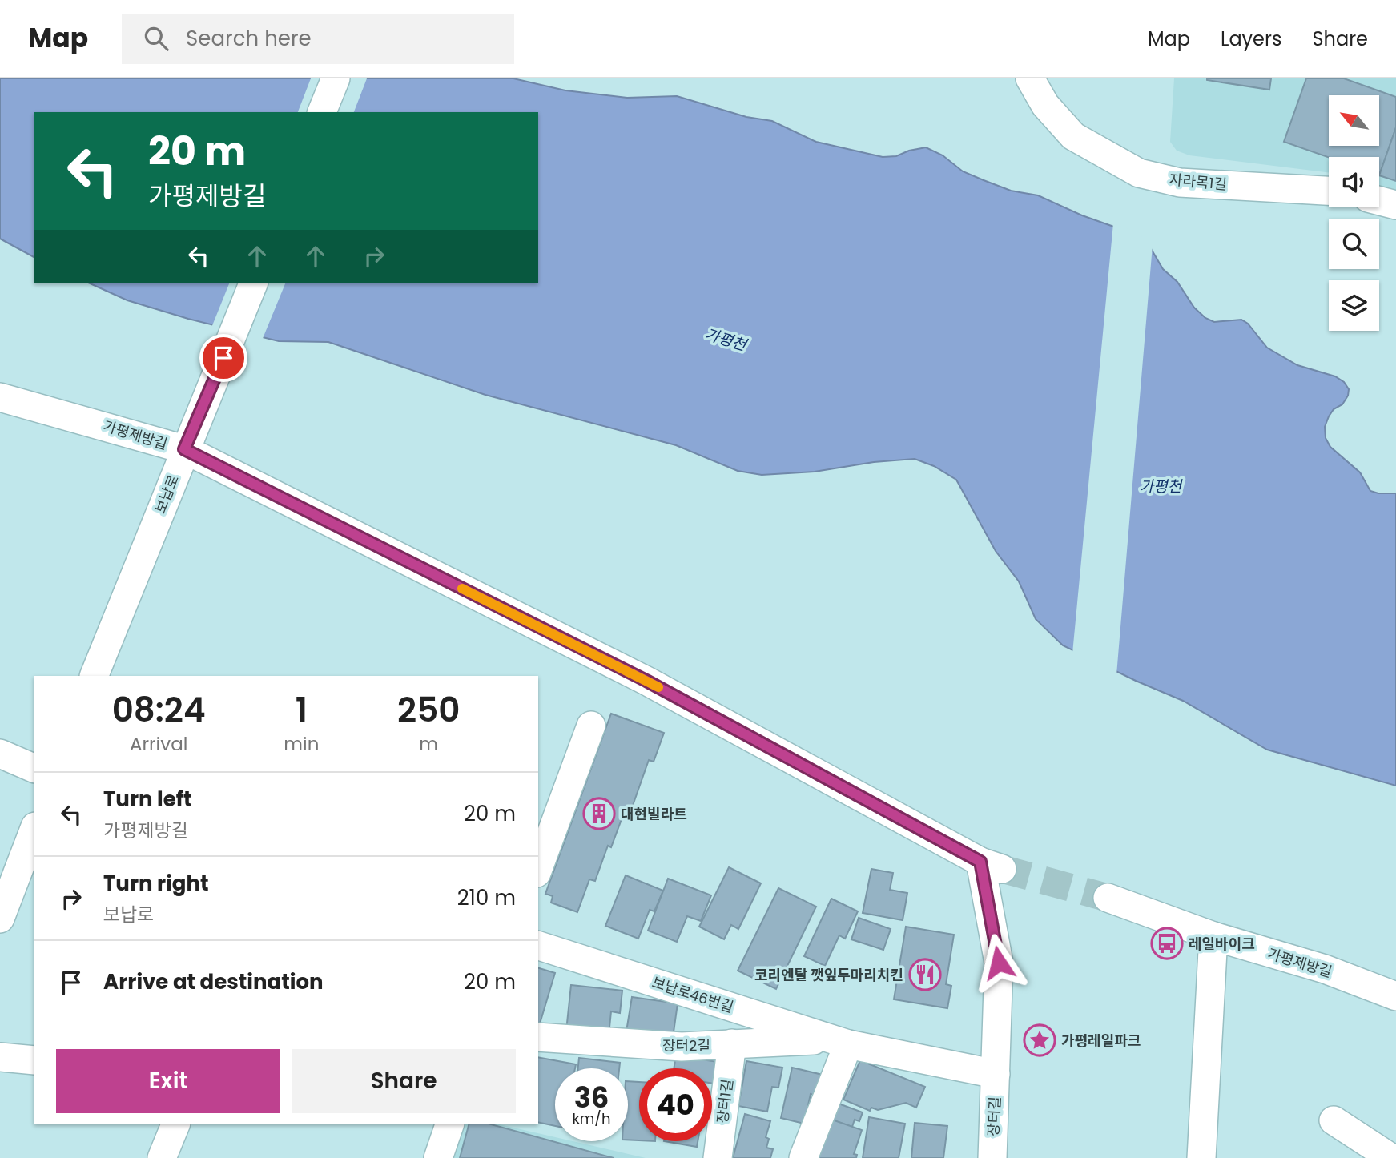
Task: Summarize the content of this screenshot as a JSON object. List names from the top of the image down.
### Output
{
  "streets": {
    "street": [
      "자라목1길",
      "가평제방길",
      "보납로",
      "보납로46번길",
      "장터2길",
      "장터1길",
      "장터길"
    ]
  },
  "crossings": [
    ["가평제방길", "보납로"],
    ["가평제방길", "보납로46번길"],
    ["가평제방길", "장터길"],
    ["보납로46번길", "장터2길"],
    ["보납로46번길", "장터길"],
    ["장터2길", "장터1길"]
  ],
  "water": ["가평천"],
  "places": {
    "building": ["대현빌라트"],
    "bus stop": ["레일바이크"],
    "restaurant": ["코리엔탈 깻잎두마리치킨"],
    "place": ["가평레일파크"]
  },
  "north": "top left",
  "page": {
    "header": "Map",
    "search": "Search here",
    "nav": ["Map", "Layers", "Share"],
    "turn": ["20 m", "가평제방길"],
    "eta": [
      "08:24",
      "Arrival",
      "1",
      "min",
      "250",
      "m"
    ],
    "list": [
      {
        "name": "Turn left",
        "note": "가평제방길",
        "value": "20 m"
      },
      {
        "name": "Turn right",
        "note": "보납로",
        "value": "210 m"
      },
      {
        "name": "Arrive at destination",
        "value": "20 m"
      }
    ],
    "buttons": ["Exit", "Share"],
    "speed": "36 km/h",
    "limit": "40"
  }
}
